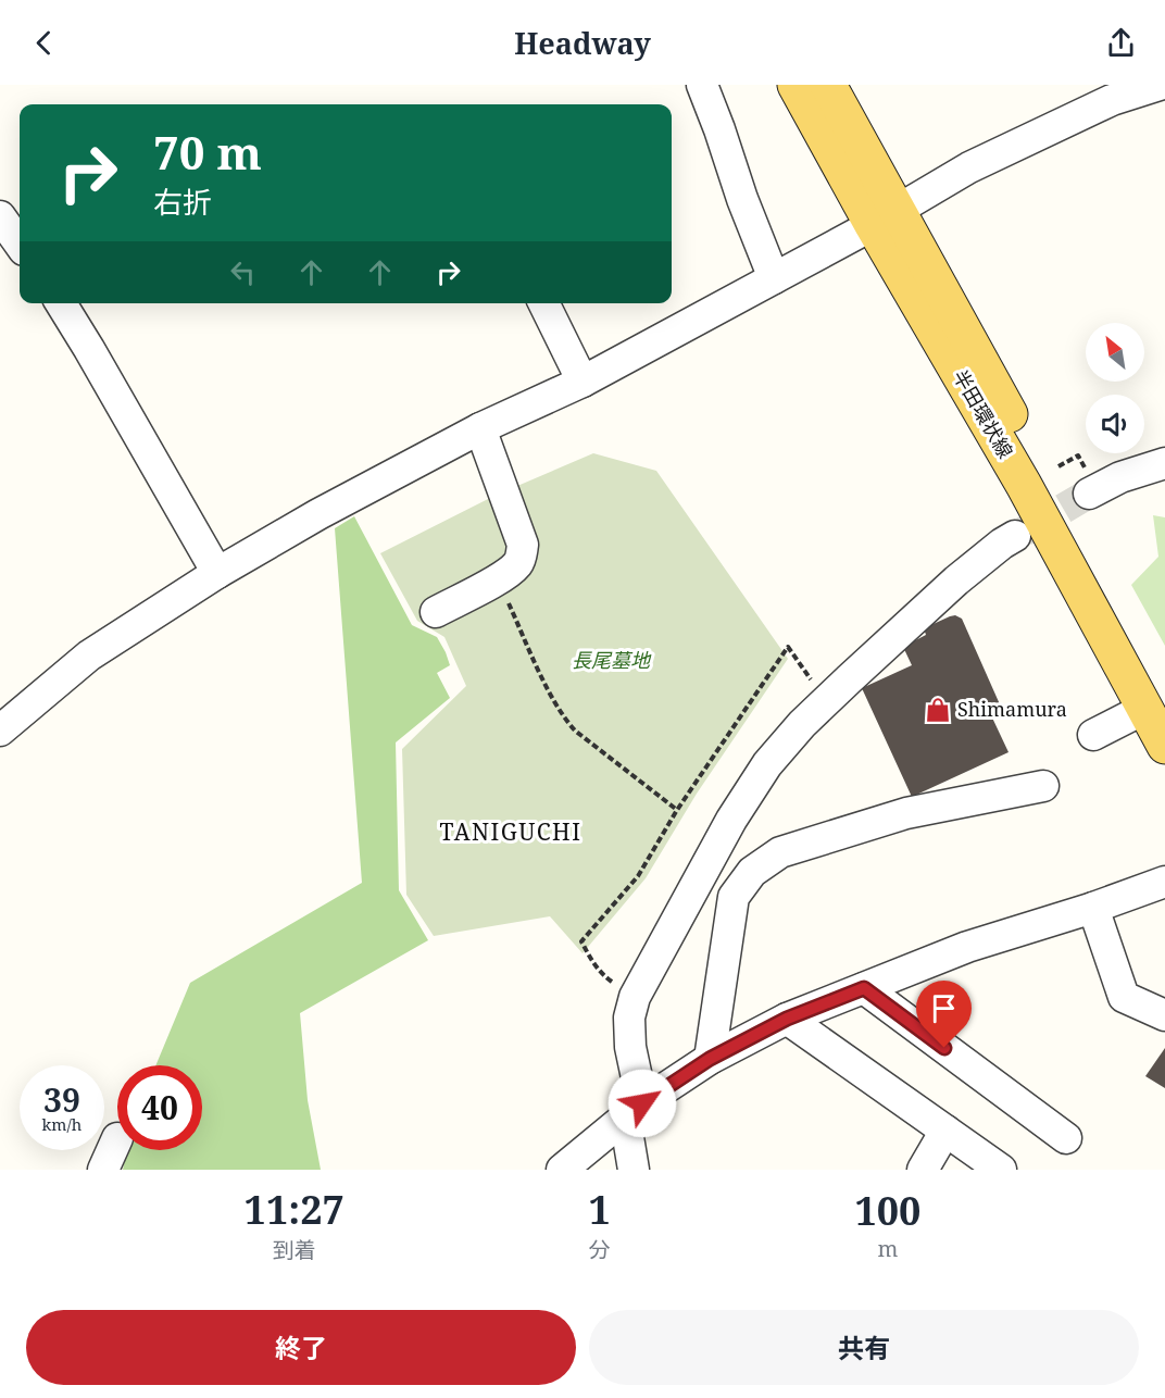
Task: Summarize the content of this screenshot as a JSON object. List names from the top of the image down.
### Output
{
  "streets": {
    "main road": ["半田環状線"]
  },
  "districts": ["TANIGUCHI"],
  "parks": ["長尾墓地"],
  "places": {
    "shop": ["Shimamura"]
  },
  "north": "top left",
  "page": {
    "header": "Headway",
    "turn": ["70 m", "右折"],
    "speed": "39 km/h",
    "limit": "40",
    "eta": [
      "11:27",
      "到着",
      "1",
      "分",
      "100",
      "m"
    ],
    "buttons": ["終了", "共有"]
  }
}
